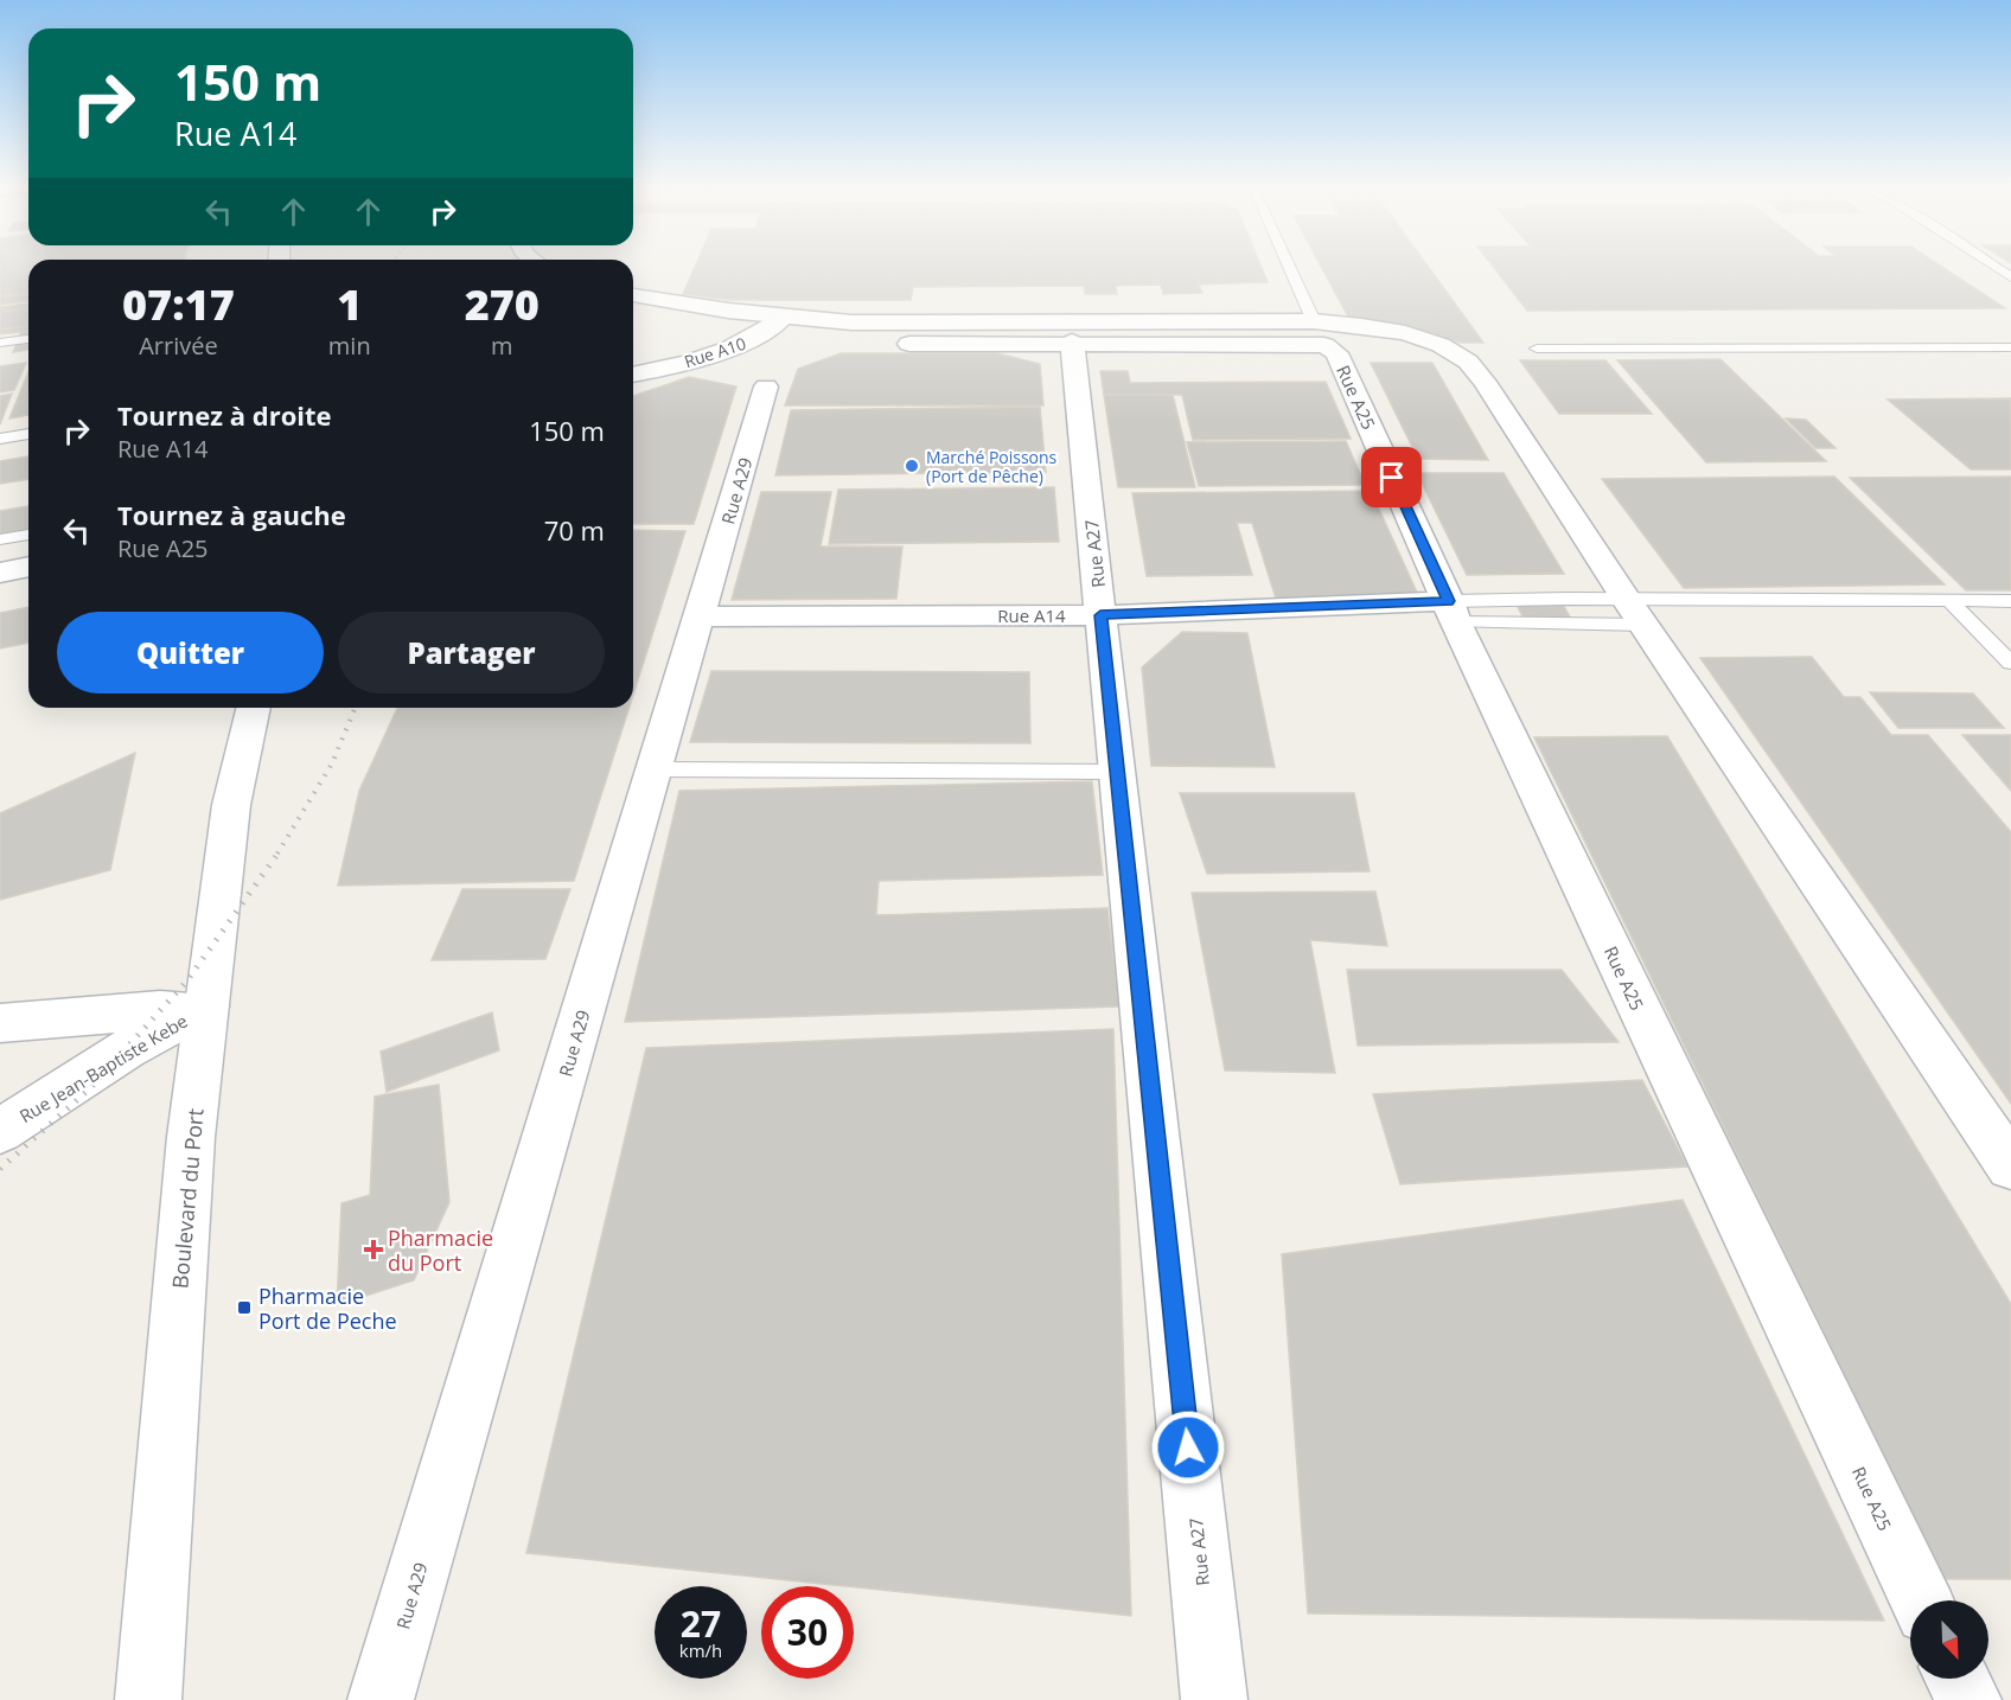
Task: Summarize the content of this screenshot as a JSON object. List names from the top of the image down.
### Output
{
  "streets": {
    "street": [
      "Rue A10",
      "Rue A25",
      "Rue A29",
      "Rue A27",
      "Rue A14",
      "Rue Jean-Baptiste Kebe",
      "Boulevard du Port"
    ]
  },
  "crossings": [
    ["Rue A25", "Rue A14"],
    ["Rue A29", "Rue A14"],
    ["Rue A27", "Rue A14"],
    ["Rue Jean-Baptiste Kebe", "Boulevard du Port"]
  ],
  "places": {
    "other": ["Marché Poissons (Port de Pêche)"],
    "health": ["Pharmacie du Port"],
    "transit": ["Pharmacie Port de Peche"]
  },
  "north": "bottom right",
  "page": {
    "turn": ["150 m", "Rue A14"],
    "eta": [
      "07:17",
      "Arrivée",
      "1",
      "min",
      "270",
      "m"
    ],
    "list": [
      {
        "name": "Tournez à droite",
        "note": "Rue A14",
        "value": "150 m"
      },
      {
        "name": "Tournez à gauche",
        "note": "Rue A25",
        "value": "70 m"
      }
    ],
    "buttons": ["Quitter", "Partager"],
    "speed": "27 km/h",
    "limit": "30"
  }
}
